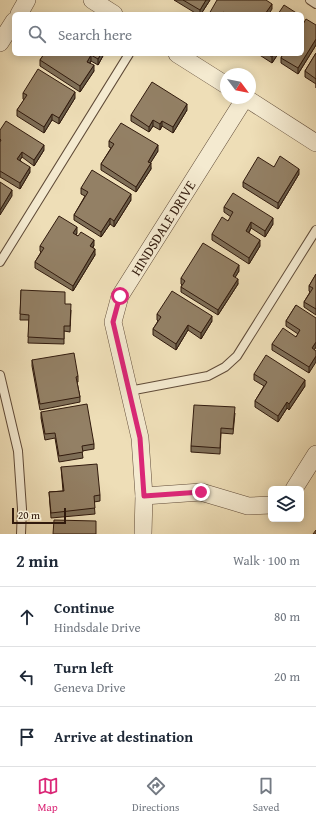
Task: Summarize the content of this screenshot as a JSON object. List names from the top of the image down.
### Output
{
  "streets": {
    "street": ["HINDSDALE DRIVE"]
  },
  "scale_bar": "20 m",
  "north": "bottom right",
  "page": {
    "search": "Search here",
    "scale": "20 m",
    "heading": ["2 min", "Walk · 100 m"],
    "list": [
      ["Continue", "Hindsdale Drive", "80 m"],
      ["Turn left", "Geneva Drive", "20 m"],
      "Arrive at destination"
    ],
    "nav": ["Map", "Directions", "Saved"]
  }
}
